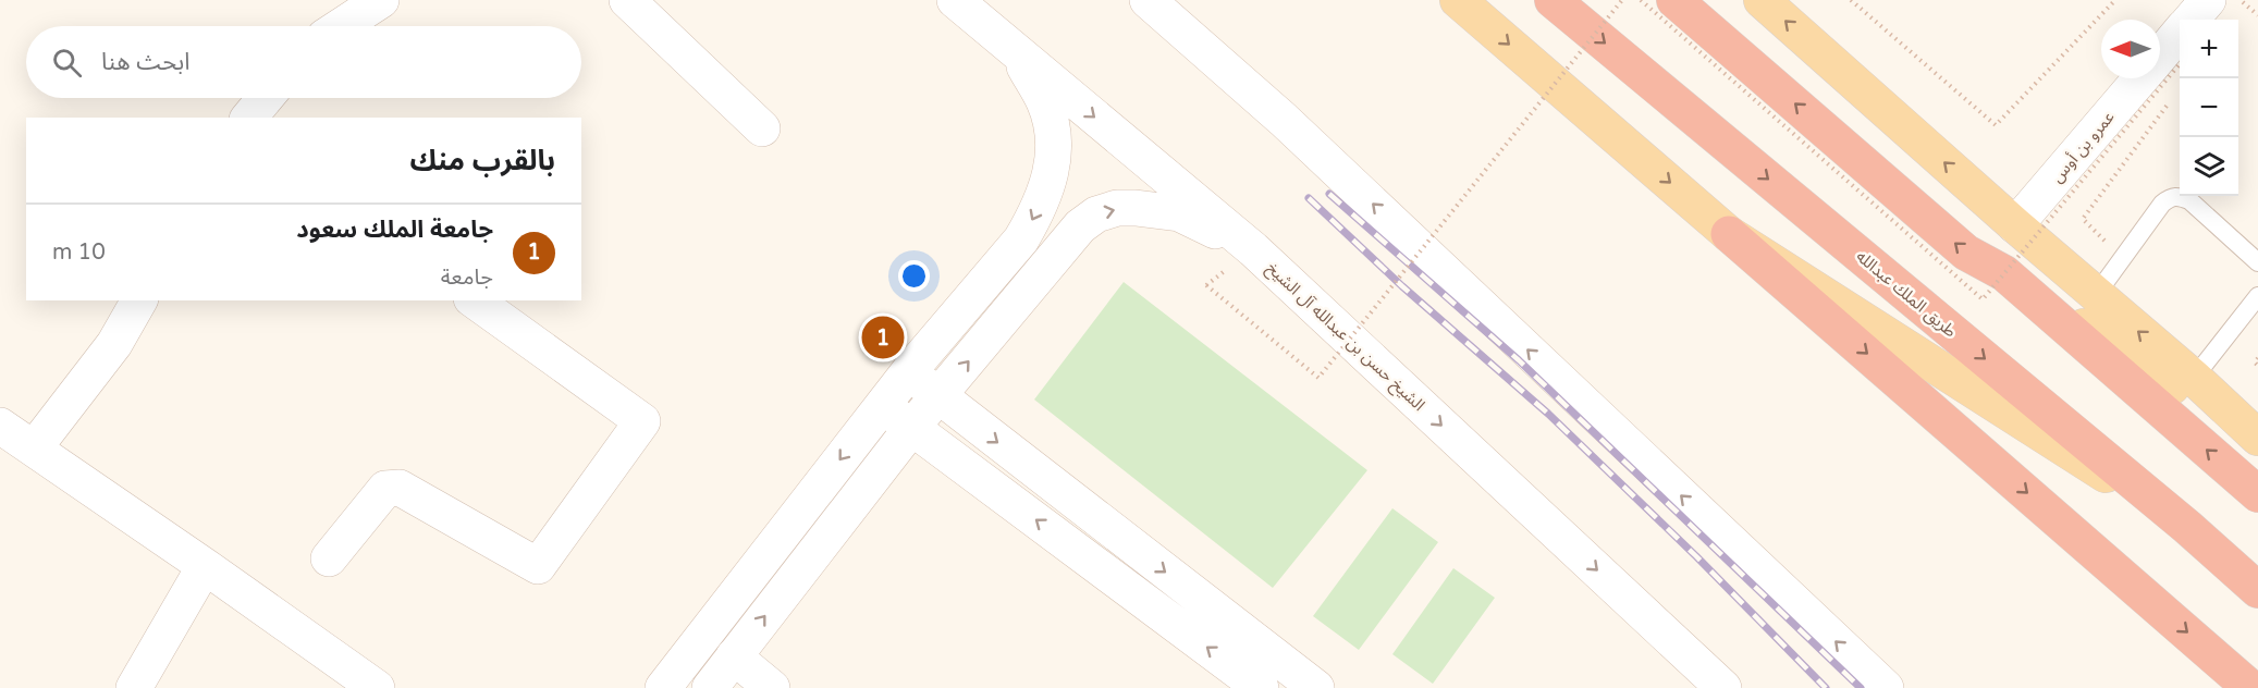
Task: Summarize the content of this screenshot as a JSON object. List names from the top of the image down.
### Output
{
  "streets": {
    "highway": ["طريق الملك عبدالله"],
    "street": ["عمرو بن أوس", "الشيخ حسن بن عبدالله آل الشيخ"]
  },
  "north": "left",
  "page": {
    "map_buttons": ["+", "−"],
    "search": "ابحث هنا",
    "heading": "بالقرب منك",
    "list": [
      {
        "mark": "1",
        "name": "جامعة الملك سعود",
        "note": "جامعة",
        "value": "10 m"
      }
    ],
    "pins": "1"
  }
}
